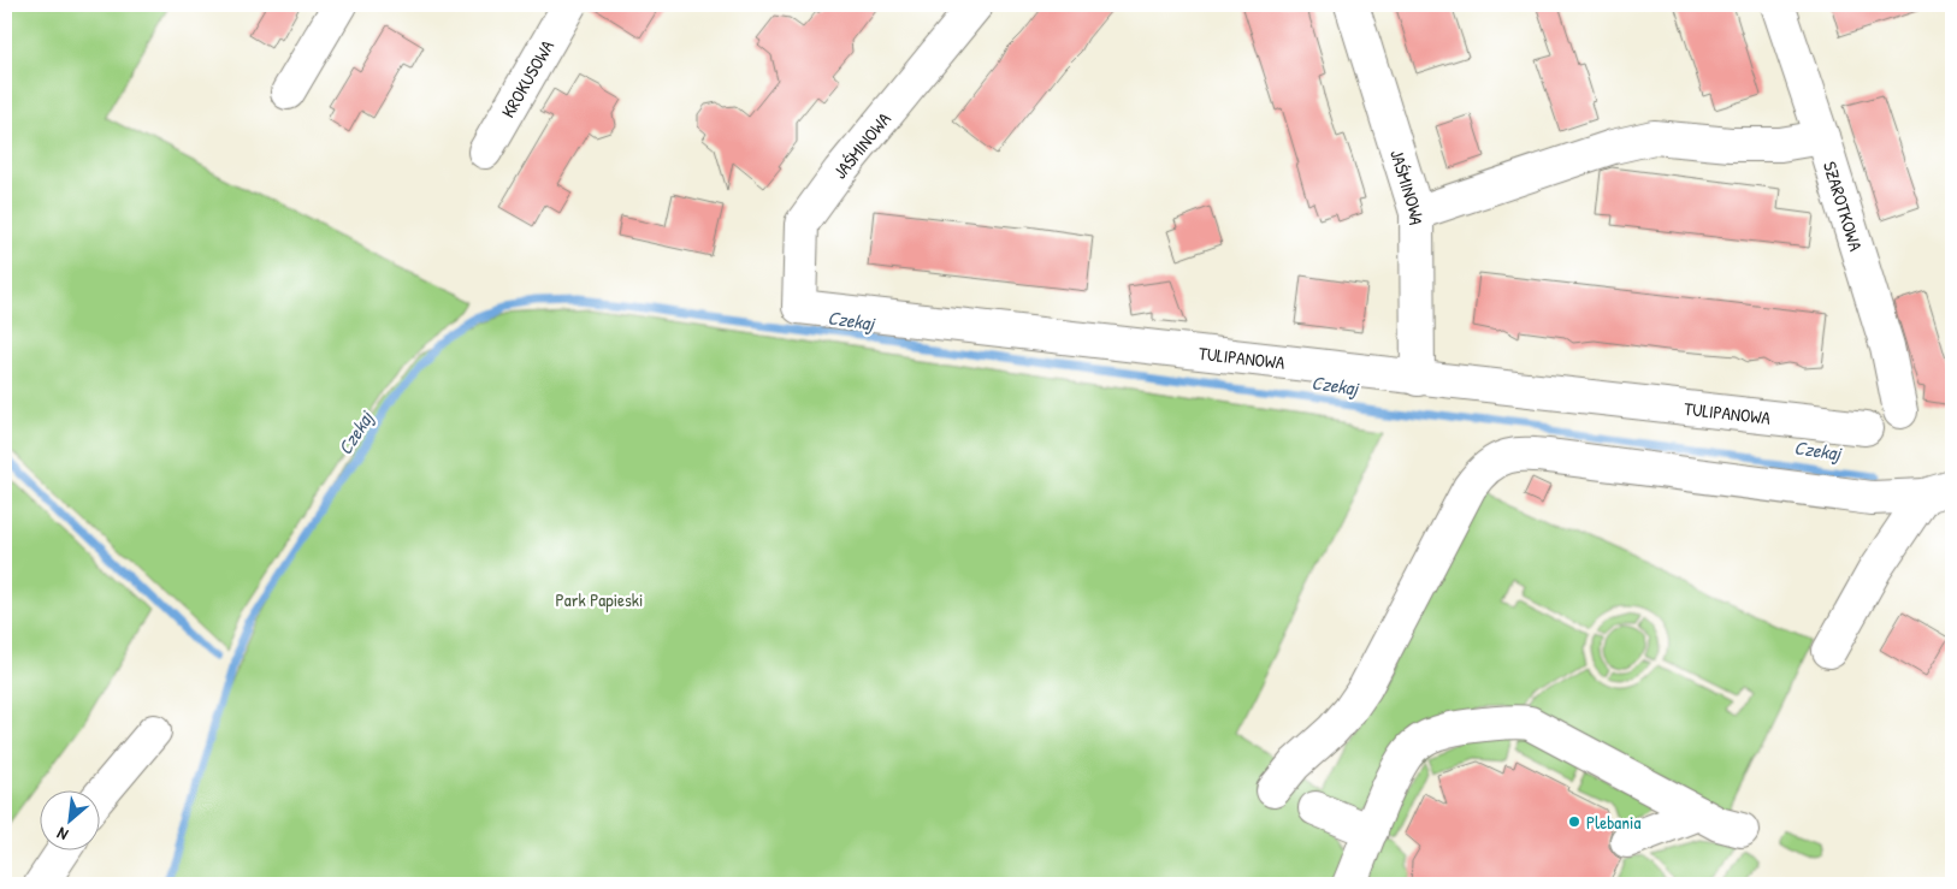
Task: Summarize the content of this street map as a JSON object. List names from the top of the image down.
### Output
{
  "streets": {
    "street": [
      "KROKUSOWA",
      "JAŚMINOWA",
      "SZAROTKOWA",
      "TULIPANOWA"
    ]
  },
  "crossings": [
    ["JAŚMINOWA", "TULIPANOWA"]
  ],
  "water": ["Czekaj"],
  "parks": ["Park Papieski"],
  "places": ["Plebania"],
  "north": "bottom left"
}
